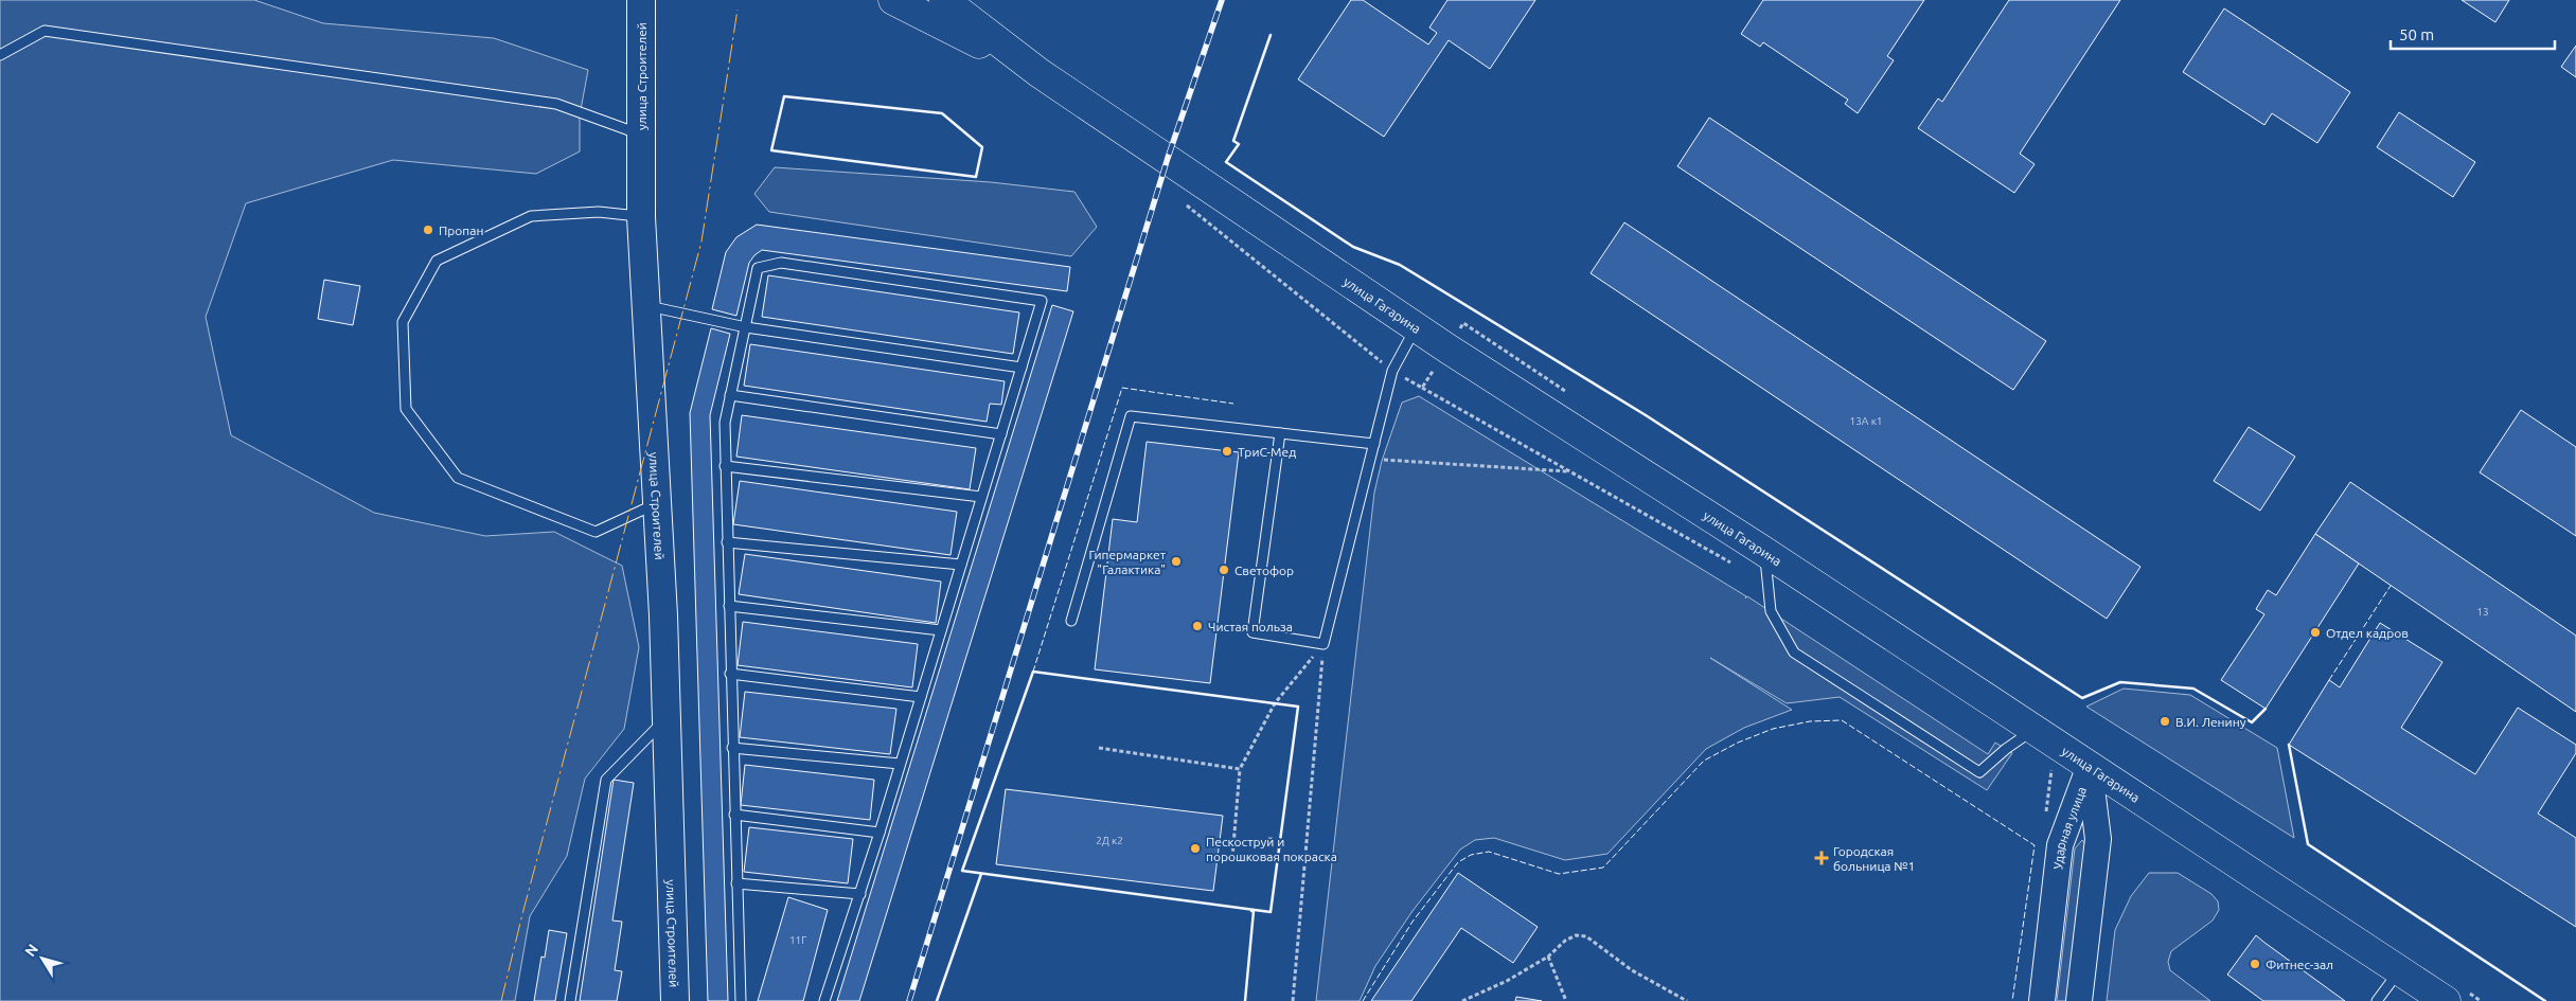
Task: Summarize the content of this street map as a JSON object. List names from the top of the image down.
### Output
{
  "streets": {
    "main road": ["улица Строителей", "улица Гагарина"],
    "street": ["Ударная улица"]
  },
  "crossings": [
    ["улица Гагарина", "Ударная улица"]
  ],
  "places": {
    "other": [
      "Пропан",
      "ТриС-Мед",
      "Гипермаркет \"Галактика\"",
      "Светофор",
      "Чистая польза",
      "Отдел кадров",
      "В.И. Ленину",
      "Пескоструй и порошковая покраска",
      "Фитнес-зал"
    ],
    "health": ["Городская больница №1"]
  },
  "house_numbers": [
    "13А к1",
    "13",
    "2Д к2",
    "11Г"
  ],
  "scale_bar": "50 m",
  "north": "top left"
}
